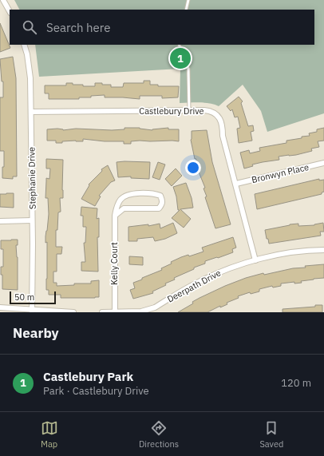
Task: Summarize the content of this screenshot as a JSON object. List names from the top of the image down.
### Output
{
  "streets": {
    "street": [
      "Castlebury Drive",
      "Bronwyn Place",
      "Stephanie Drive",
      "Kelly Court",
      "Deerpath Drive"
    ]
  },
  "crossings": [
    ["Castlebury Drive", "Bronwyn Place"],
    ["Castlebury Drive", "Stephanie Drive"],
    ["Castlebury Drive", "Deerpath Drive"],
    ["Kelly Court", "Deerpath Drive"]
  ],
  "scale_bar": "50 m",
  "page": {
    "search": "Search here",
    "pins": "1",
    "scale": "50 m",
    "heading": "Nearby",
    "list": [
      {
        "mark": "1",
        "name": "Castlebury Park",
        "note": "Park · Castlebury Drive",
        "value": "120 m"
      }
    ],
    "nav": ["Map", "Directions", "Saved"]
  }
}
